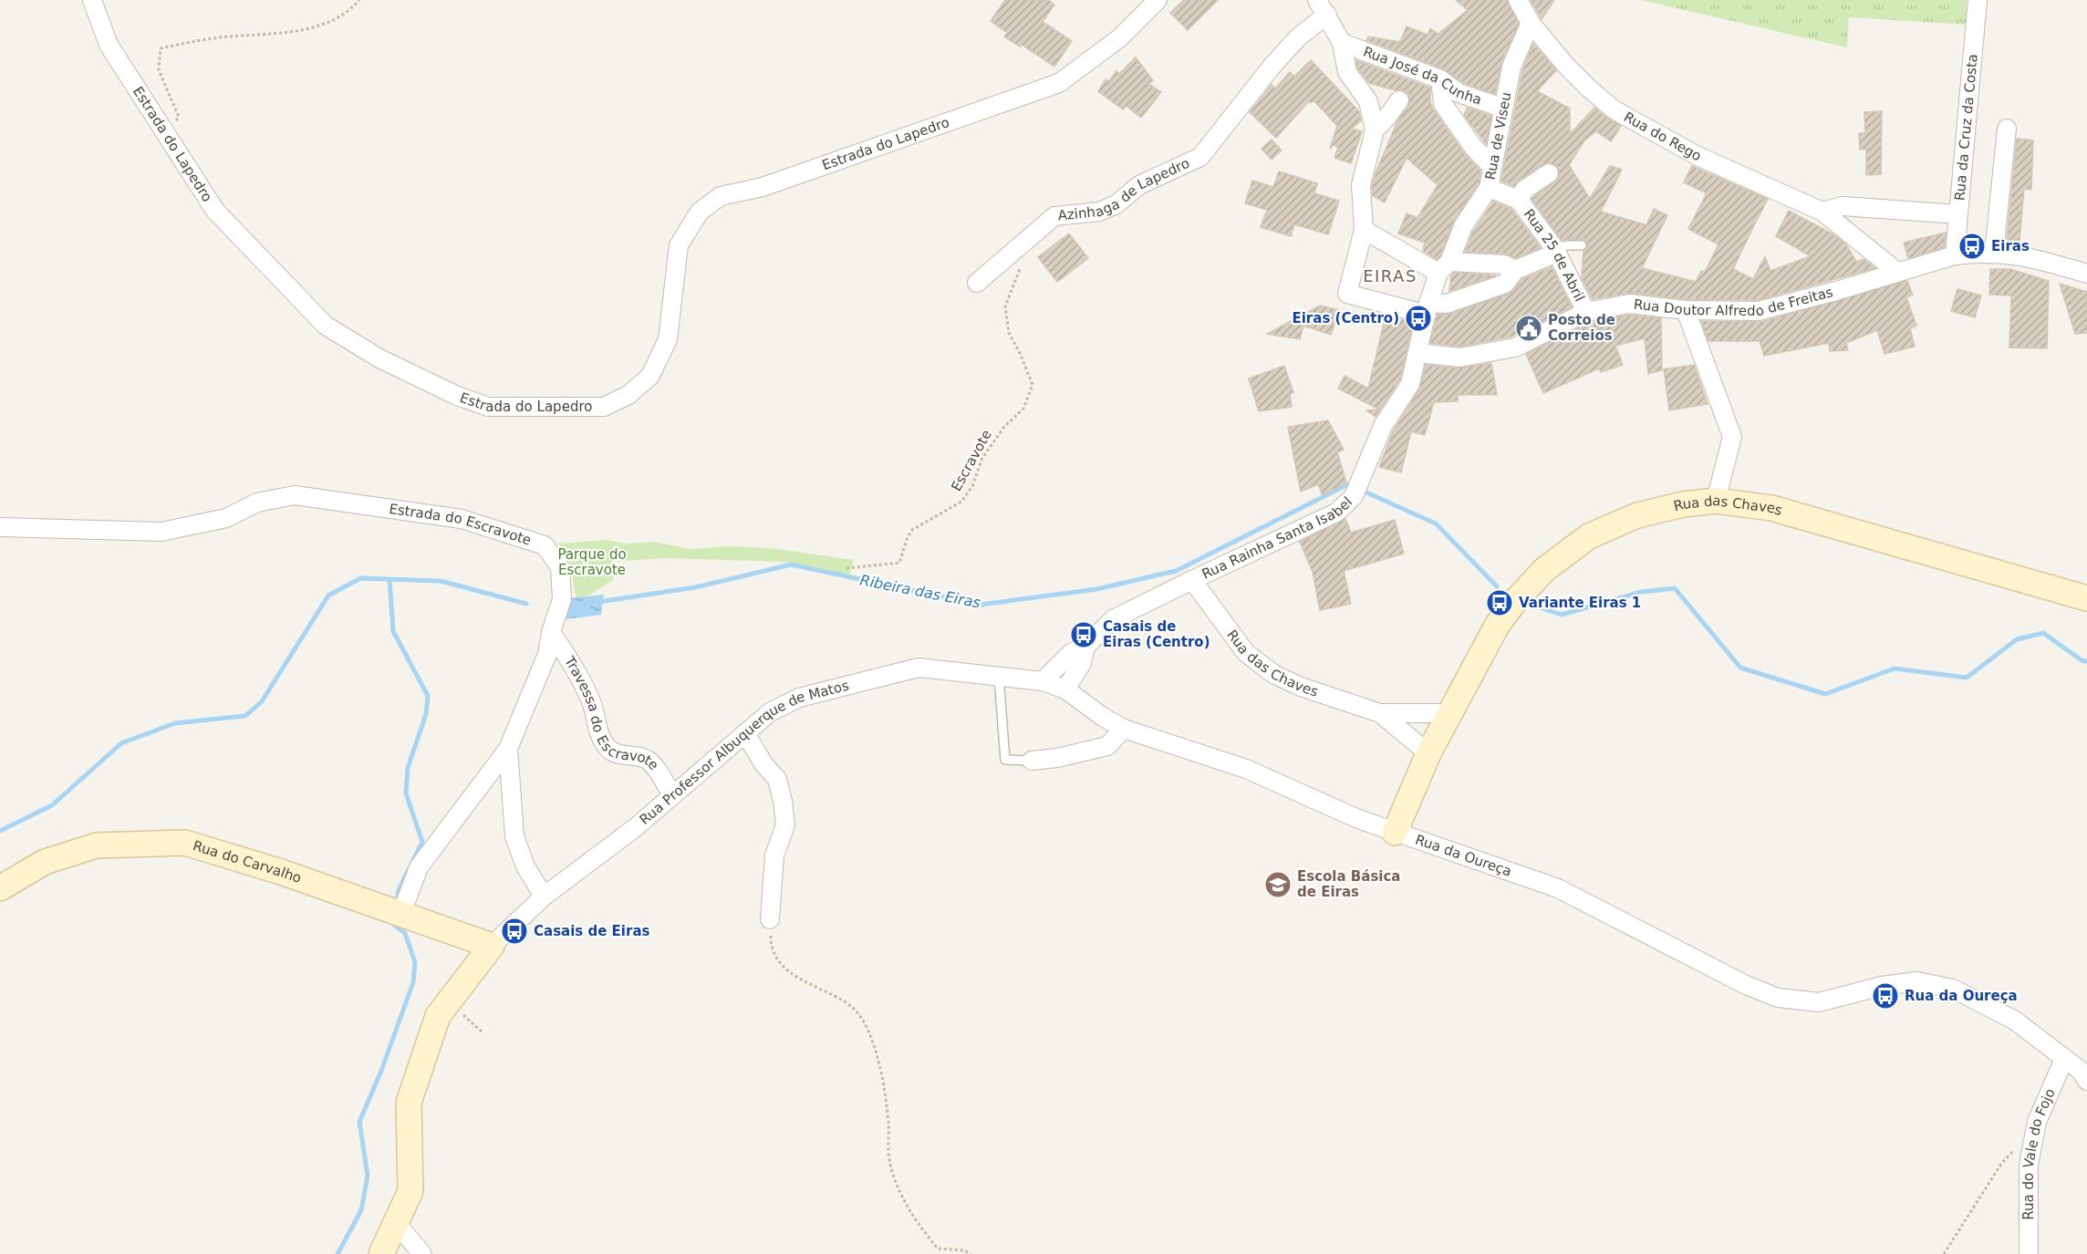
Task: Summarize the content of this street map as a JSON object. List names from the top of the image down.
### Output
{
  "streets": {
    "street": [
      "Rua José da Cunha",
      "Rua da Cruz da Costa",
      "Rua de Viseu",
      "Rua do Rego",
      "Estrada do Lapedro",
      "Azinhaga de Lapedro",
      "Rua 25 de Abril",
      "Rua Doutor Alfredo de Freitas",
      "Rua das Chaves",
      "Estrada do Escravote",
      "Rua Rainha Santa Isabel",
      "Travessa do Escravote",
      "Rua Professor Albuquerque de Matos",
      "Rua da Oureça",
      "Rua do Carvalho",
      "Rua do Vale do Fojo"
    ],
    "path": ["Escravote"]
  },
  "crossings": [
    ["Rua José da Cunha", "Rua de Viseu"],
    ["Rua da Cruz da Costa", "Rua Doutor Alfredo de Freitas"],
    ["Rua de Viseu", "Rua do Rego"],
    ["Rua de Viseu", "Rua 25 de Abril"],
    ["Rua de Viseu", "Rua Rainha Santa Isabel"],
    ["Rua do Rego", "Rua Doutor Alfredo de Freitas"],
    ["Azinhaga de Lapedro", "Escravote"],
    ["Rua 25 de Abril", "Rua Doutor Alfredo de Freitas"],
    ["Rua Doutor Alfredo de Freitas", "Rua Rainha Santa Isabel"],
    ["Rua das Chaves", "Rua Rainha Santa Isabel"],
    ["Estrada do Escravote", "Travessa do Escravote"],
    ["Estrada do Escravote", "Rua do Carvalho"],
    ["Travessa do Escravote", "Rua Professor Albuquerque de Matos"],
    ["Rua Professor Albuquerque de Matos", "Rua da Oureça"],
    ["Rua Professor Albuquerque de Matos", "Rua do Carvalho"],
    ["Rua da Oureça", "Rua do Vale do Fojo"]
  ],
  "districts": ["EIRAS"],
  "water": ["Ribeira das Eiras"],
  "parks": ["Parque do Escravote"],
  "places": {
    "bus stop": [
      "Eiras",
      "Eiras (Centro)",
      "Variante Eiras 1",
      "Casais de Eiras (Centro)",
      "Casais de Eiras",
      "Rua da Oureça"
    ],
    "public building": ["Posto de Correios"],
    "school or university": ["Escola Básica de Eiras"]
  }
}
